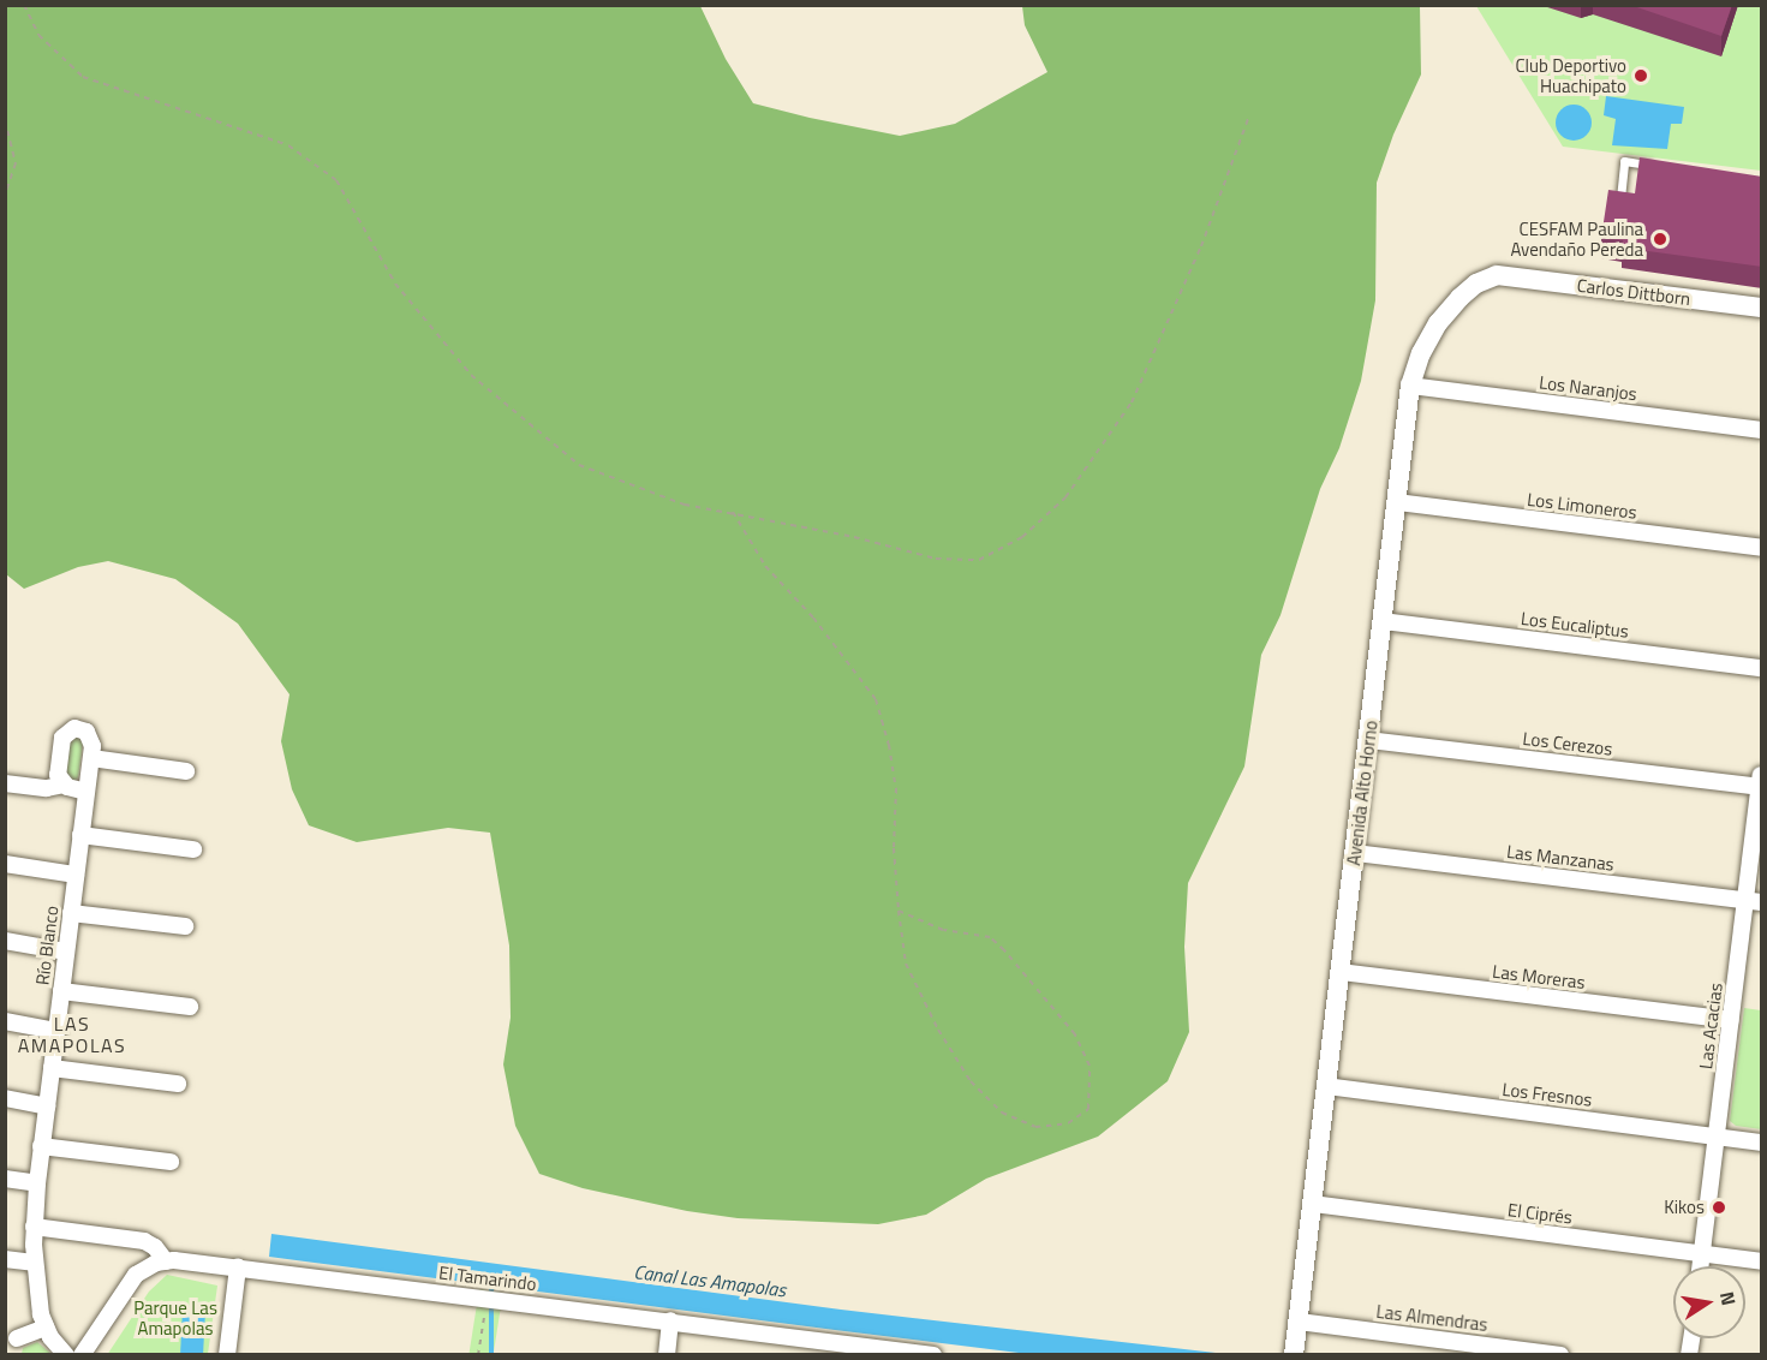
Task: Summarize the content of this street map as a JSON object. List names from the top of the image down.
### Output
{
  "streets": {
    "street": [
      "Carlos Dittborn",
      "Los Naranjos",
      "Los Limoneros",
      "Los Eucaliptus",
      "Los Cerezos",
      "Avenida Alto Horno",
      "Las Manzanas",
      "Río Blanco",
      "Las Moreras",
      "Las Acacias",
      "Los Fresnos",
      "El Ciprés",
      "El Tamarindo",
      "Las Almendras"
    ]
  },
  "crossings": [
    ["Carlos Dittborn", "Avenida Alto Horno"],
    ["Los Naranjos", "Avenida Alto Horno"],
    ["Los Limoneros", "Avenida Alto Horno"],
    ["Los Eucaliptus", "Avenida Alto Horno"],
    ["Los Cerezos", "Avenida Alto Horno"],
    ["Los Cerezos", "Las Acacias"],
    ["Avenida Alto Horno", "Las Manzanas"],
    ["Avenida Alto Horno", "Las Moreras"],
    ["Avenida Alto Horno", "Los Fresnos"],
    ["Avenida Alto Horno", "El Ciprés"],
    ["Avenida Alto Horno", "Las Almendras"],
    ["Las Manzanas", "Las Acacias"],
    ["Las Moreras", "Las Acacias"],
    ["Las Acacias", "Los Fresnos"],
    ["Las Acacias", "El Ciprés"]
  ],
  "districts": ["LAS AMAPOLAS"],
  "water": ["Canal Las Amapolas"],
  "parks": ["Parque Las Amapolas"],
  "places": ["Club Deportivo Huachipato", "CESFAM Paulina Avendaño Pereda", "Kikos"],
  "north": "right"
}
